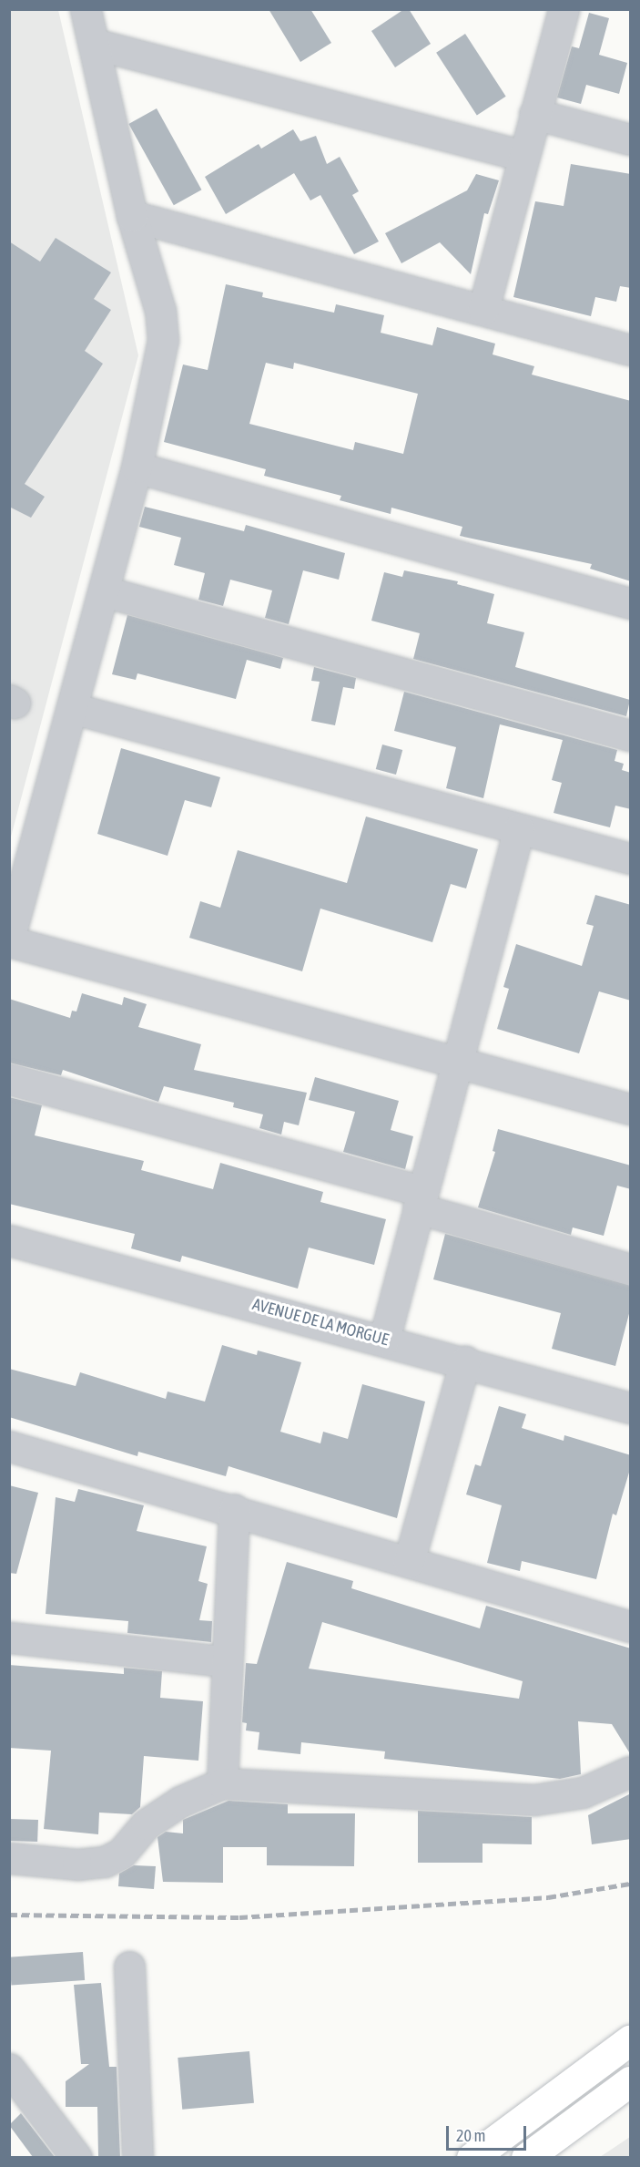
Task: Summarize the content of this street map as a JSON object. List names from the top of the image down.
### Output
{
  "streets": {
    "street": ["AVENUE DE LA MORGUE"]
  },
  "scale_bar": "20 m"
}
